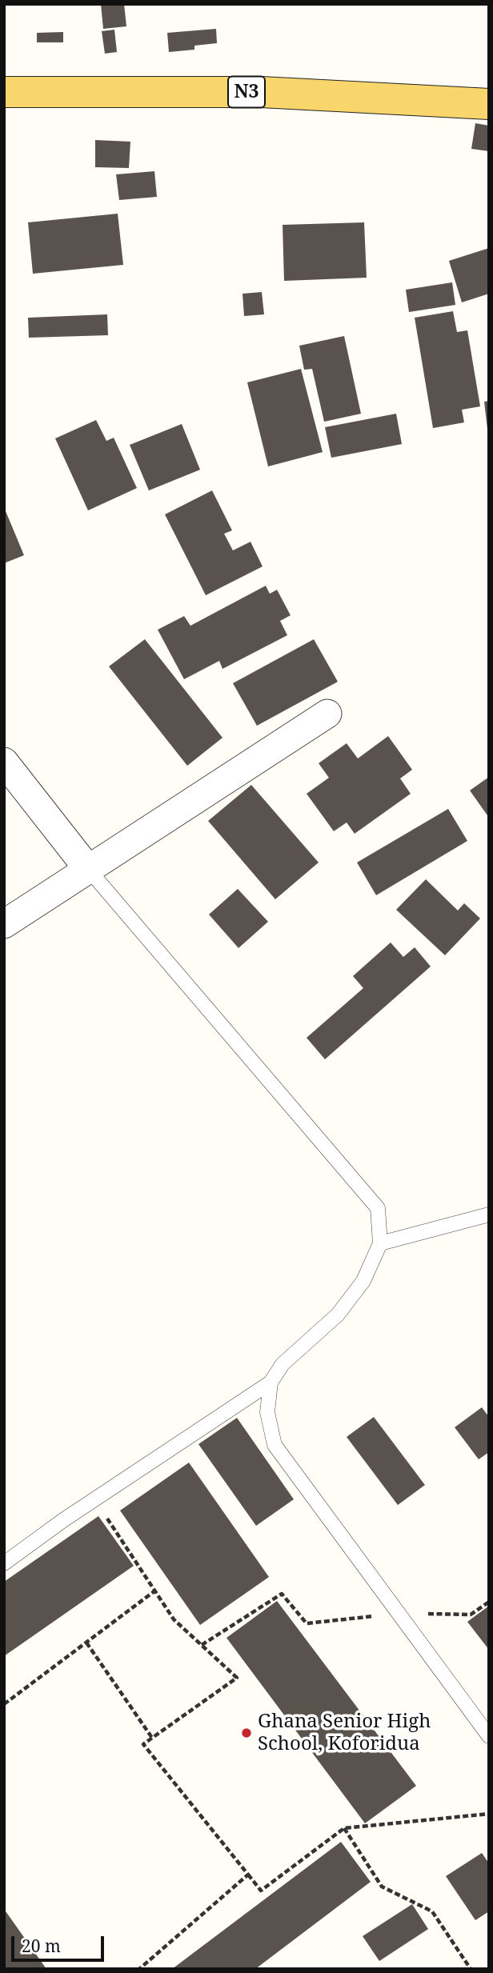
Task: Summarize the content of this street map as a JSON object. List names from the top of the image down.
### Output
{
  "streets": {
    "main road": ["N3"]
  },
  "places": ["Ghana Senior High School, Koforidua"],
  "scale_bar": "20 m"
}
